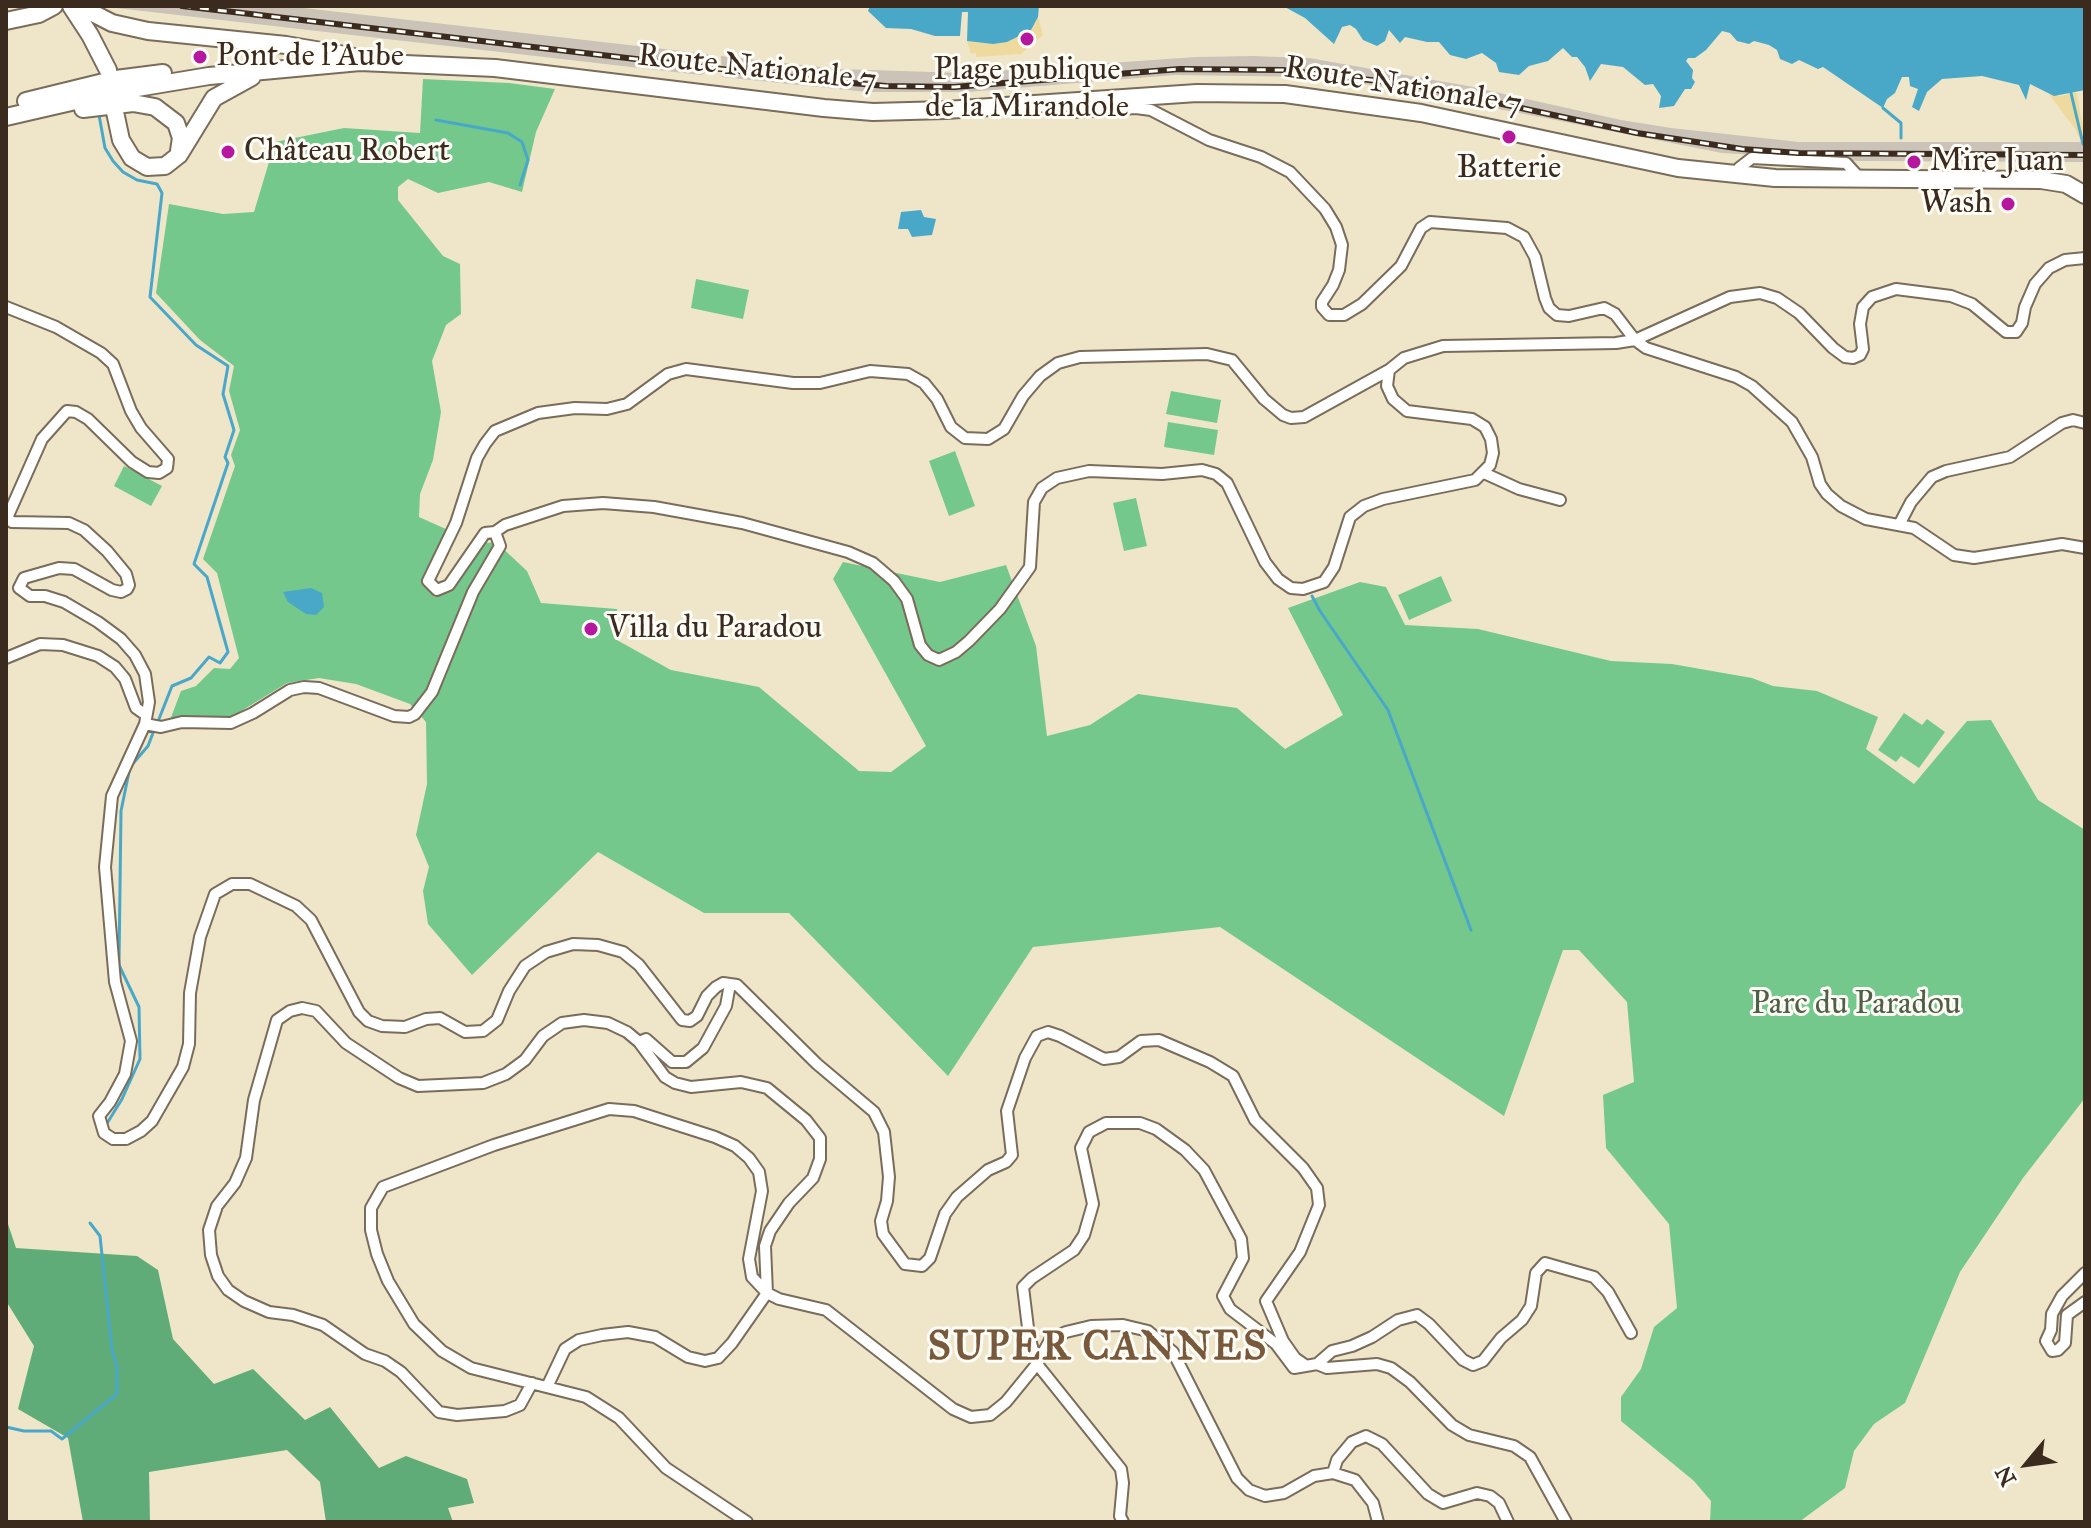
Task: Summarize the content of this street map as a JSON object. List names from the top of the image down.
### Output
{
  "streets": {
    "main road": ["Route Nationale 7"]
  },
  "districts": ["SUPER CANNES"],
  "parks": ["Parc du Paradou"],
  "places": [
    "Plage publique de la Mirandole",
    "Pont de l'Aube",
    "Batterie",
    "Château Robert",
    "Mire Juan",
    "Wash",
    "Villa du Paradou"
  ],
  "north": "bottom left"
}
